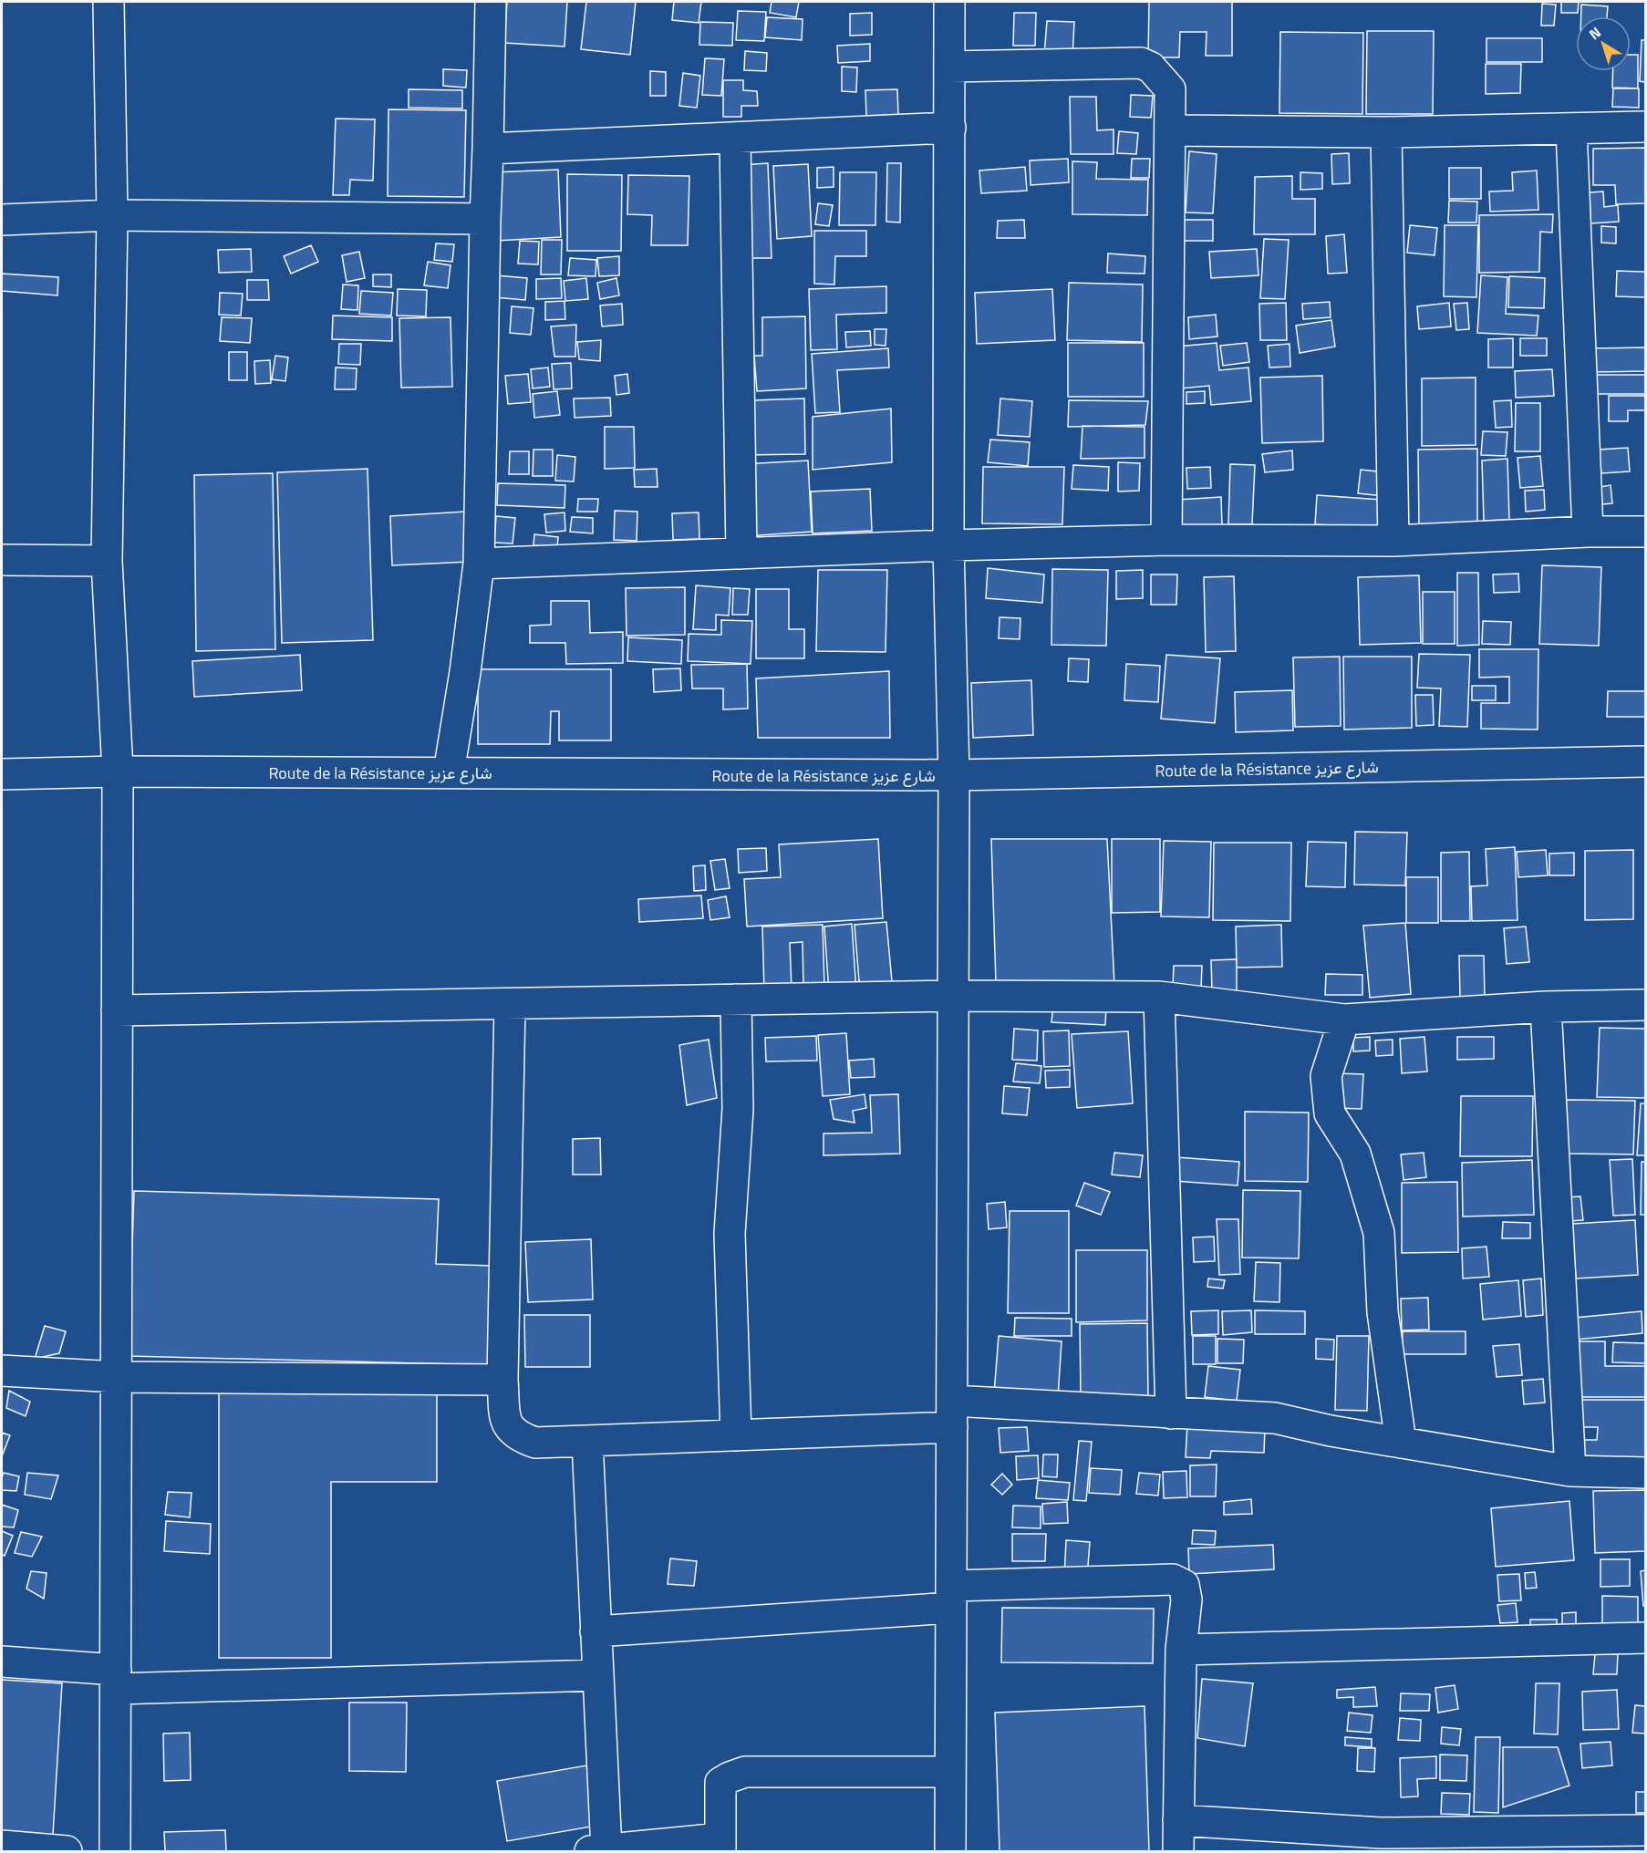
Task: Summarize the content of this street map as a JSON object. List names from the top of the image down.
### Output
{
  "streets": {
    "street": ["Route de la Résistance شارع عزيز"]
  },
  "north": "top left"
}
